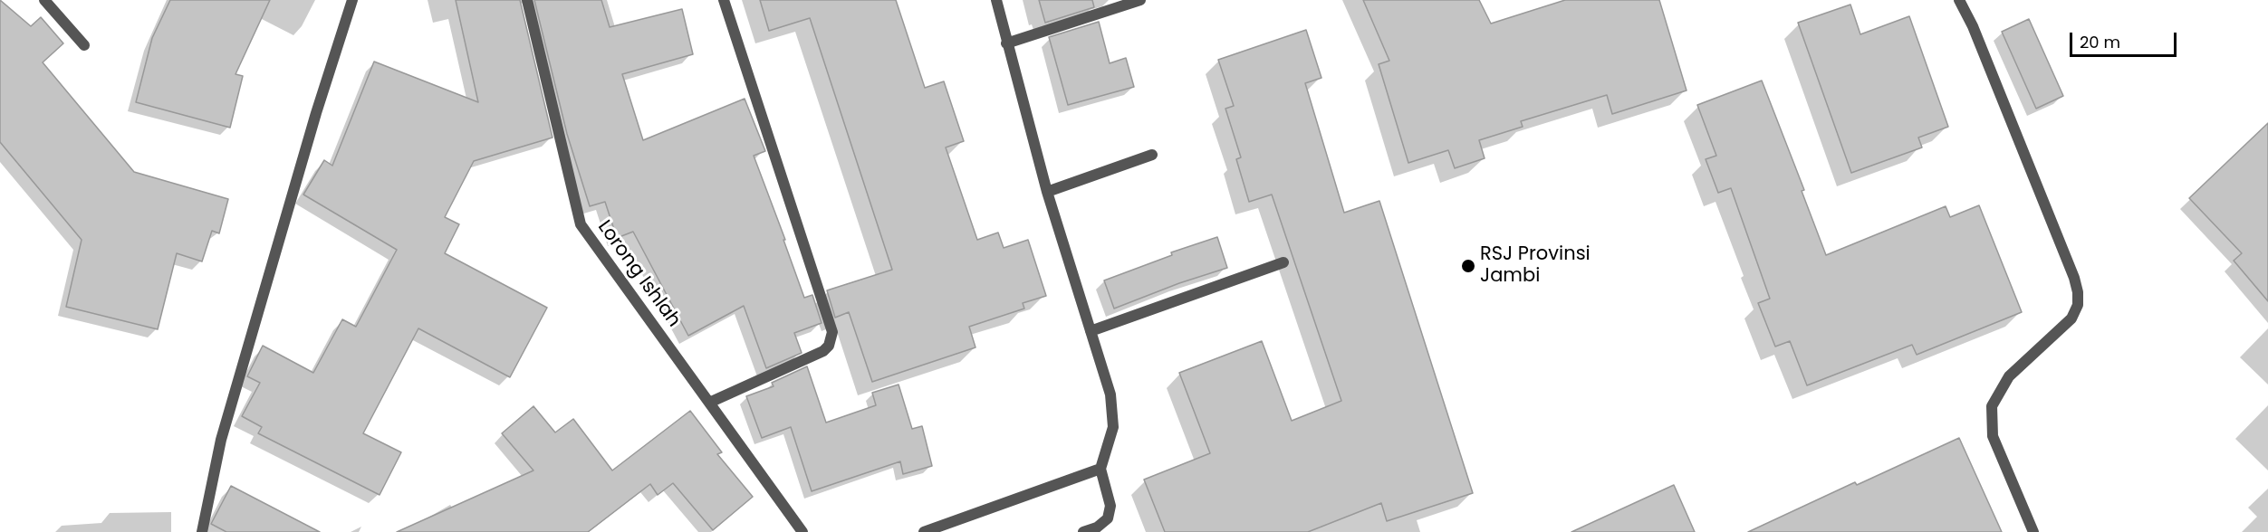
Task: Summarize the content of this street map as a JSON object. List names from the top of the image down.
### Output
{
  "streets": {
    "street": ["Lorong Ishlah"]
  },
  "places": ["RSJ Provinsi Jambi"],
  "scale_bar": "20 m"
}
